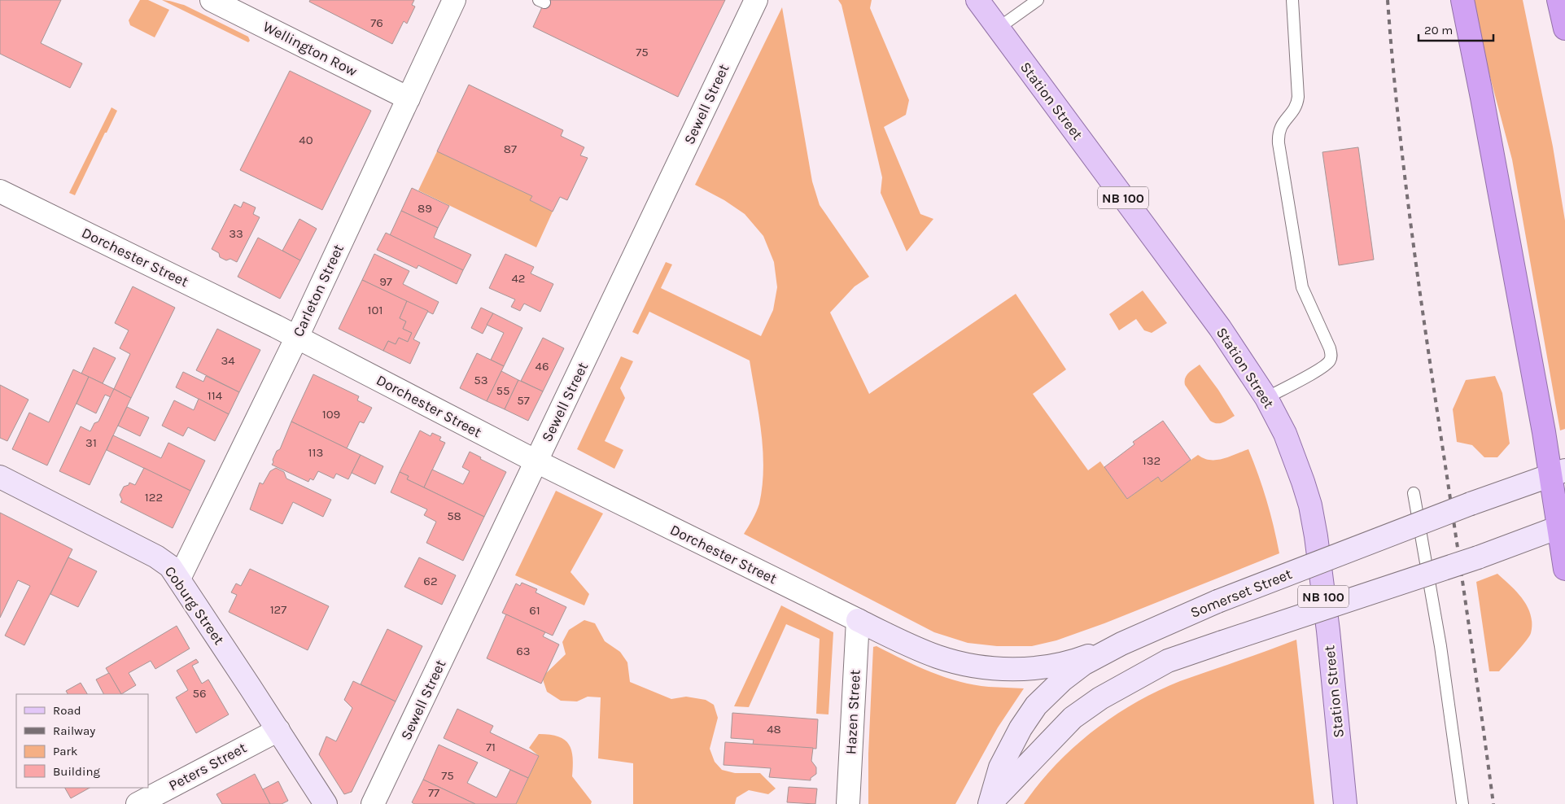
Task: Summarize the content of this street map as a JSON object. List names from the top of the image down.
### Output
{
  "streets": {
    "main road": [
      "Station Street",
      "NB 100",
      "Somerset Street",
      "Coburg Street"
    ],
    "street": [
      "Wellington Row",
      "Sewell Street",
      "Dorchester Street",
      "Carleton Street",
      "Hazen Street",
      "Peters Street"
    ]
  },
  "crossings": [
    ["Wellington Row", "Carleton Street"],
    ["Sewell Street", "Dorchester Street"],
    ["Dorchester Street", "Carleton Street"],
    ["Dorchester Street", "Hazen Street"],
    ["Carleton Street", "Coburg Street"],
    ["Coburg Street", "Peters Street"]
  ],
  "house_numbers": [
    "76",
    "75",
    "40",
    "87",
    "89",
    "33",
    "42",
    "97",
    "101",
    "34",
    "46",
    "53",
    "55",
    "114",
    "57",
    "109",
    "31",
    "113",
    "132",
    "122",
    "58",
    "62",
    "127",
    "61",
    "63",
    "56",
    "48",
    "71",
    "75",
    "77"
  ],
  "legend": [
    "Road",
    "Railway",
    "Park",
    "Building"
  ],
  "scale_bar": "20 m"
}
